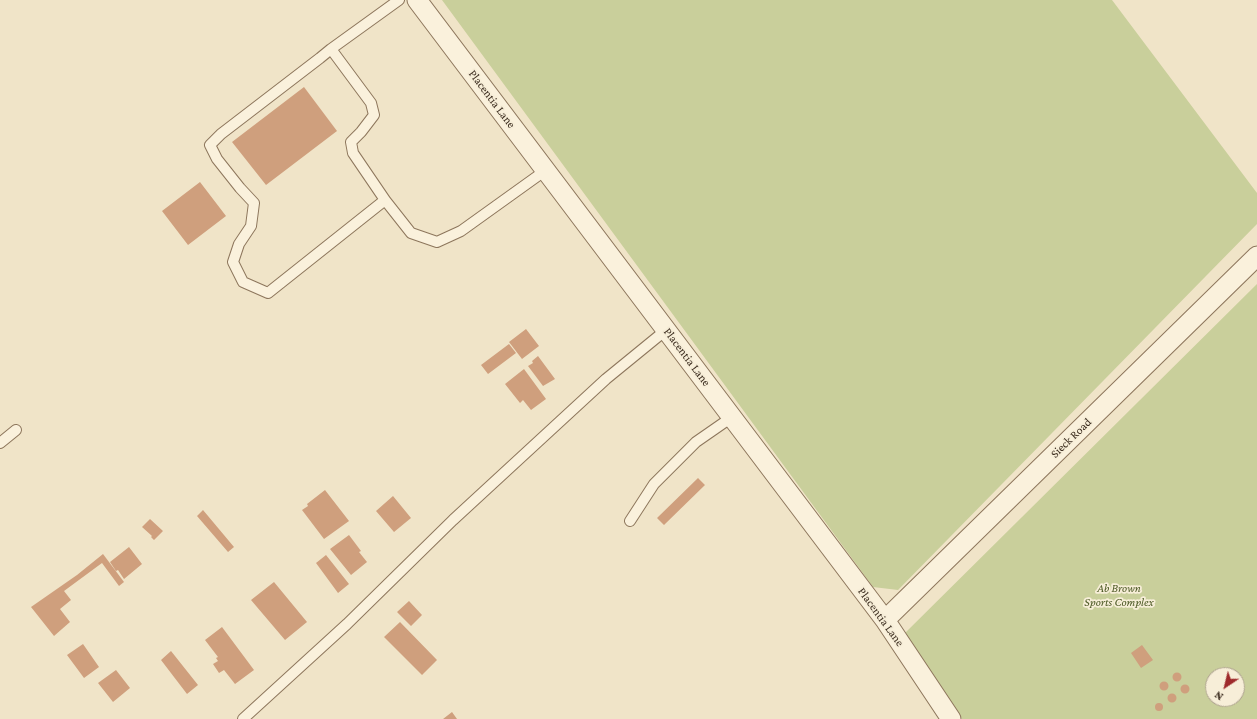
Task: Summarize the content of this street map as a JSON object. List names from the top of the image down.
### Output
{
  "streets": {
    "street": ["Placentia Lane", "Sieck Road"]
  },
  "crossings": [
    ["Placentia Lane", "Sieck Road"]
  ],
  "parks": ["Ab Brown Sports Complex"],
  "north": "bottom left"
}
